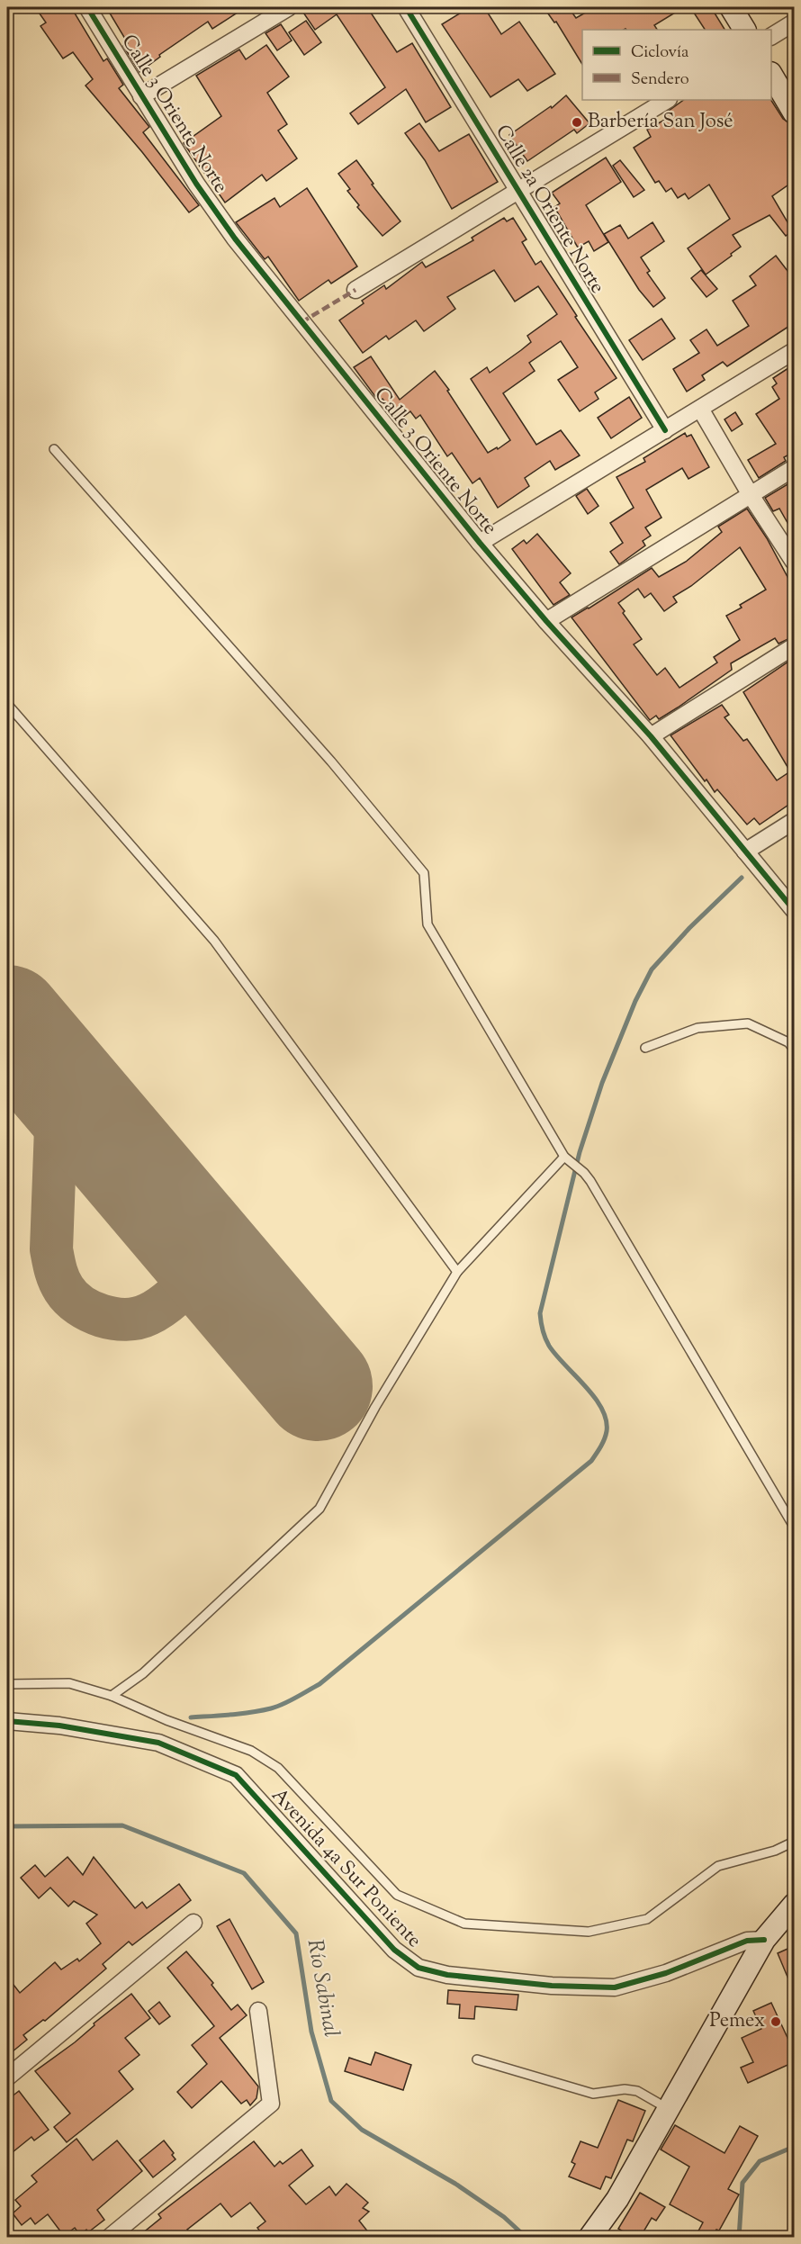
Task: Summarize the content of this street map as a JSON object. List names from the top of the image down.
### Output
{
  "streets": {
    "street": ["Calle 3 Oriente Norte", "Calle 2a Oriente Norte", "Avenida 4a Sur Poniente"]
  },
  "water": ["Río Sabinal"],
  "places": ["Barbería San José", "Pemex"],
  "legend": ["Ciclovía", "Sendero"]
}
